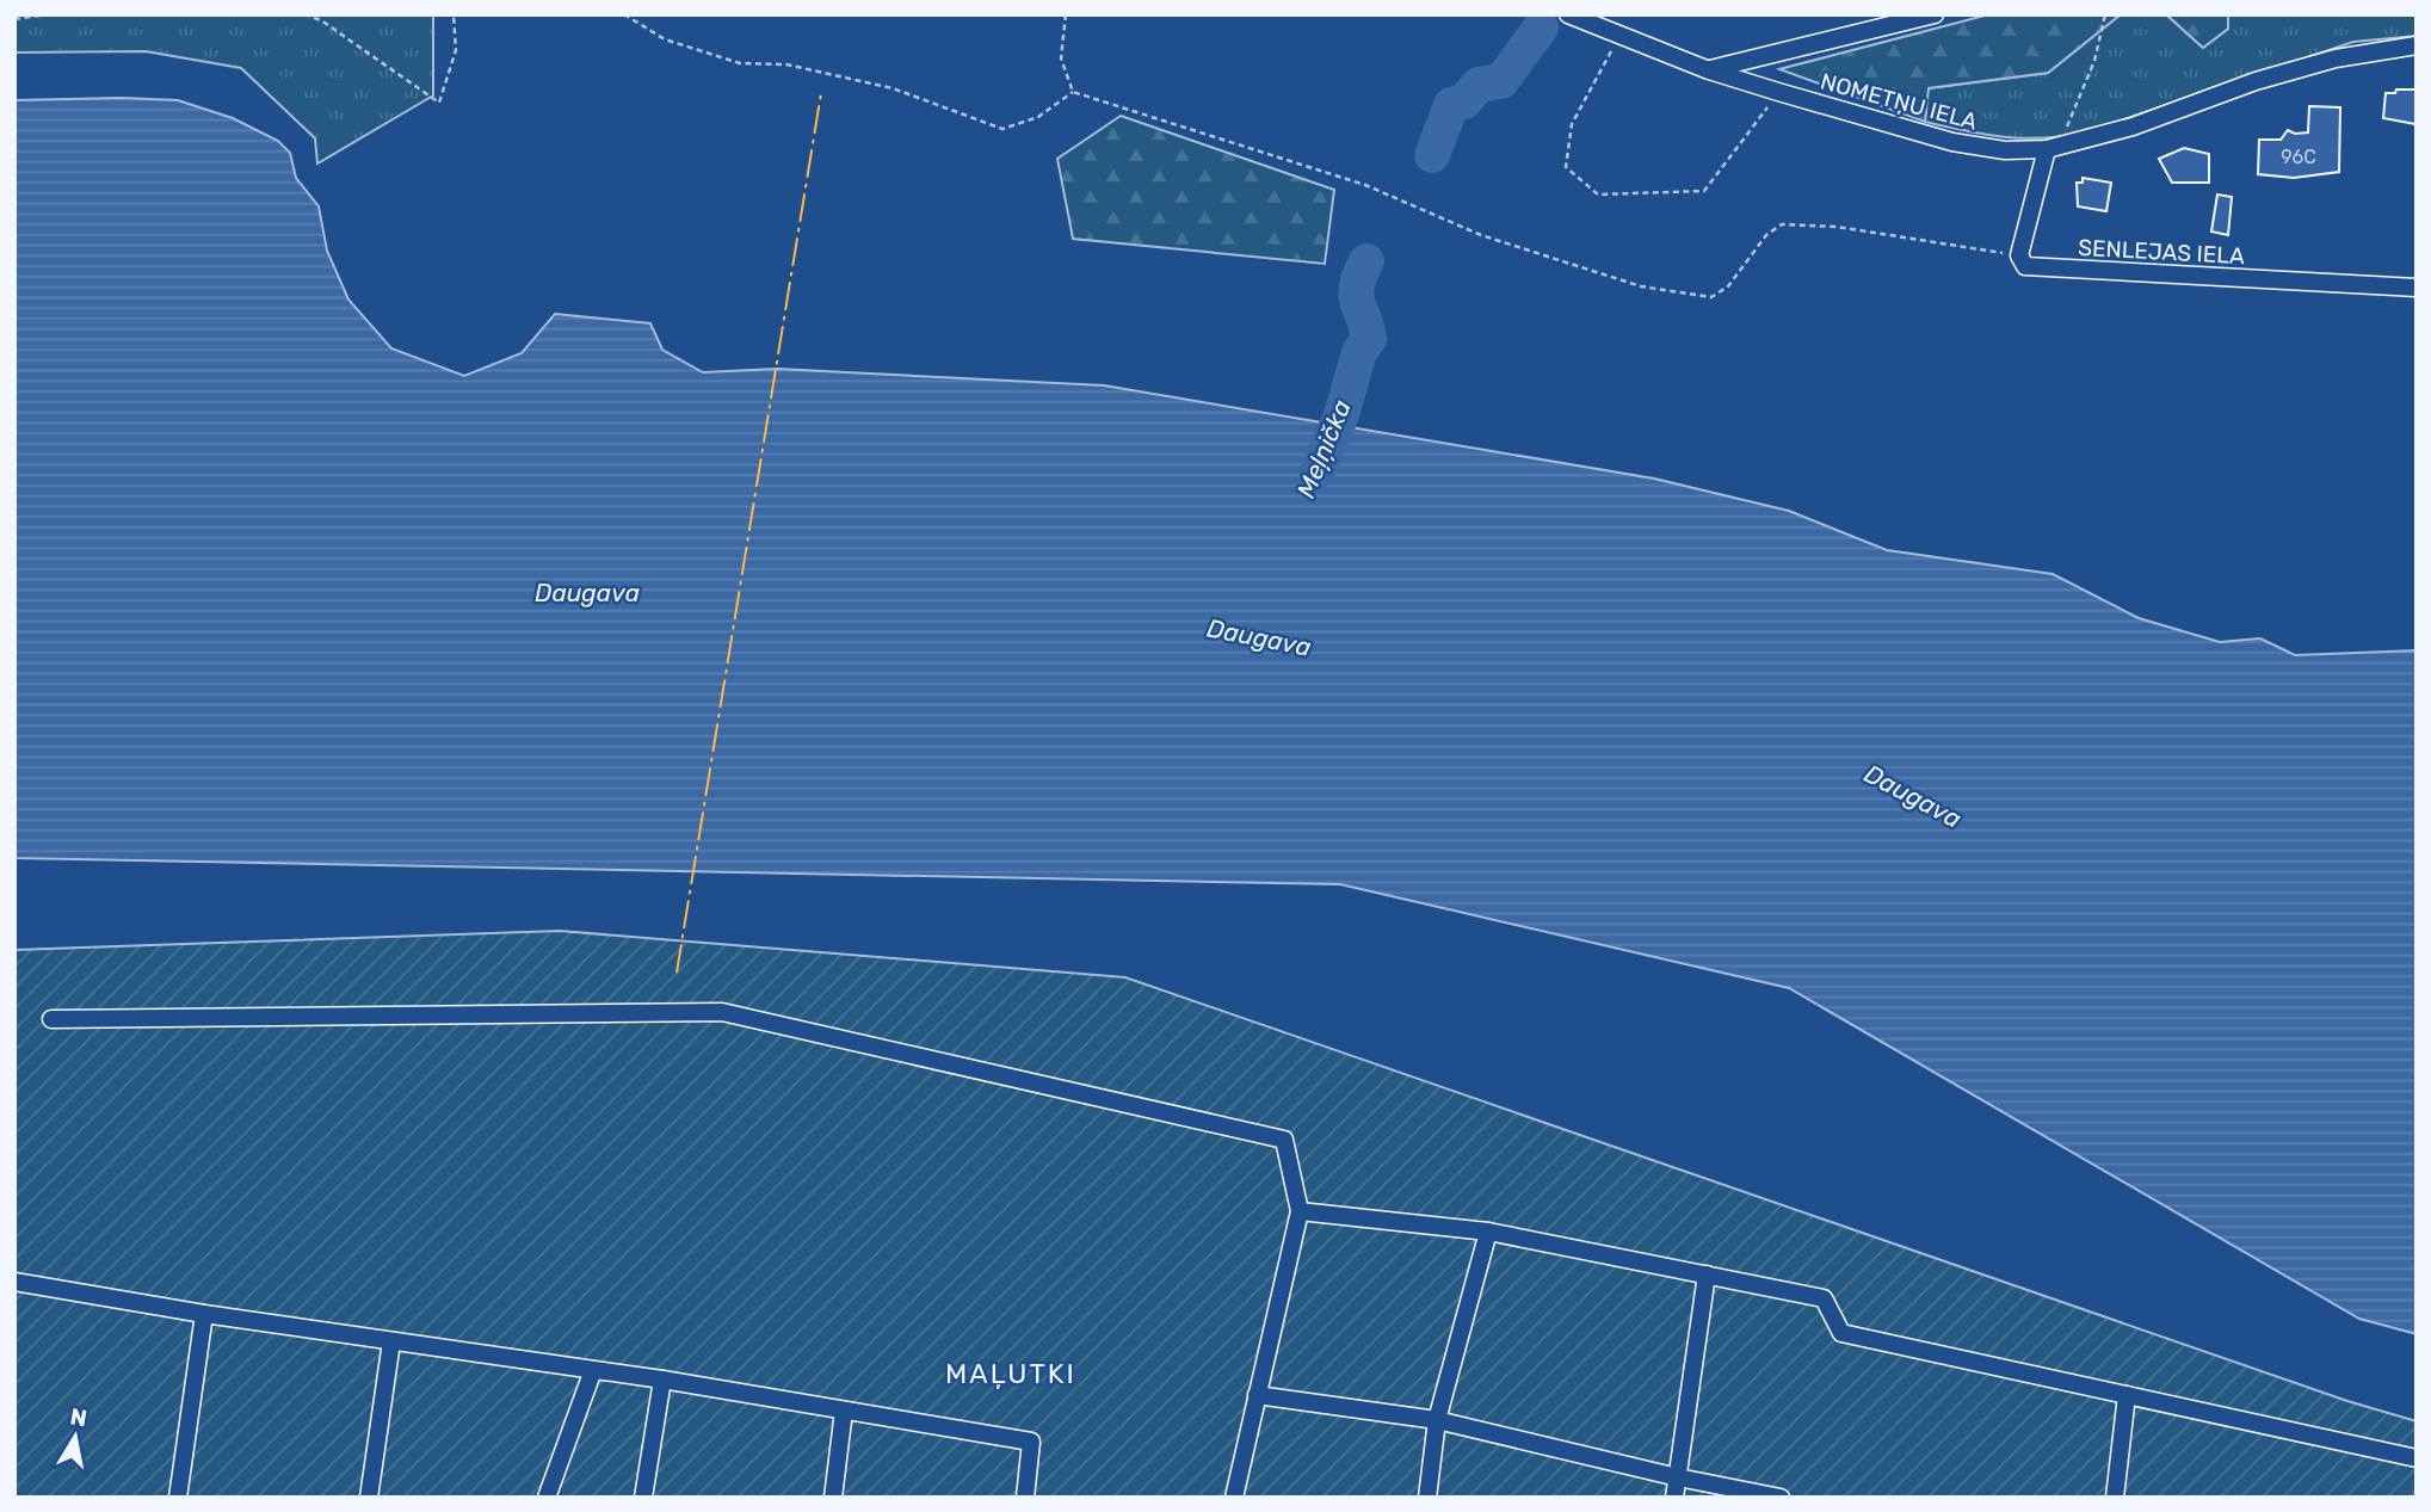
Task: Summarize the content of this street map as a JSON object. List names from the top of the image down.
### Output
{
  "streets": {
    "street": ["NOMETŅU IELA", "SENLEJAS IELA"]
  },
  "districts": ["MAĻUTKI"],
  "water": ["Meļņička", "Daugava"],
  "house_numbers": ["96C"],
  "north": "top"
}
